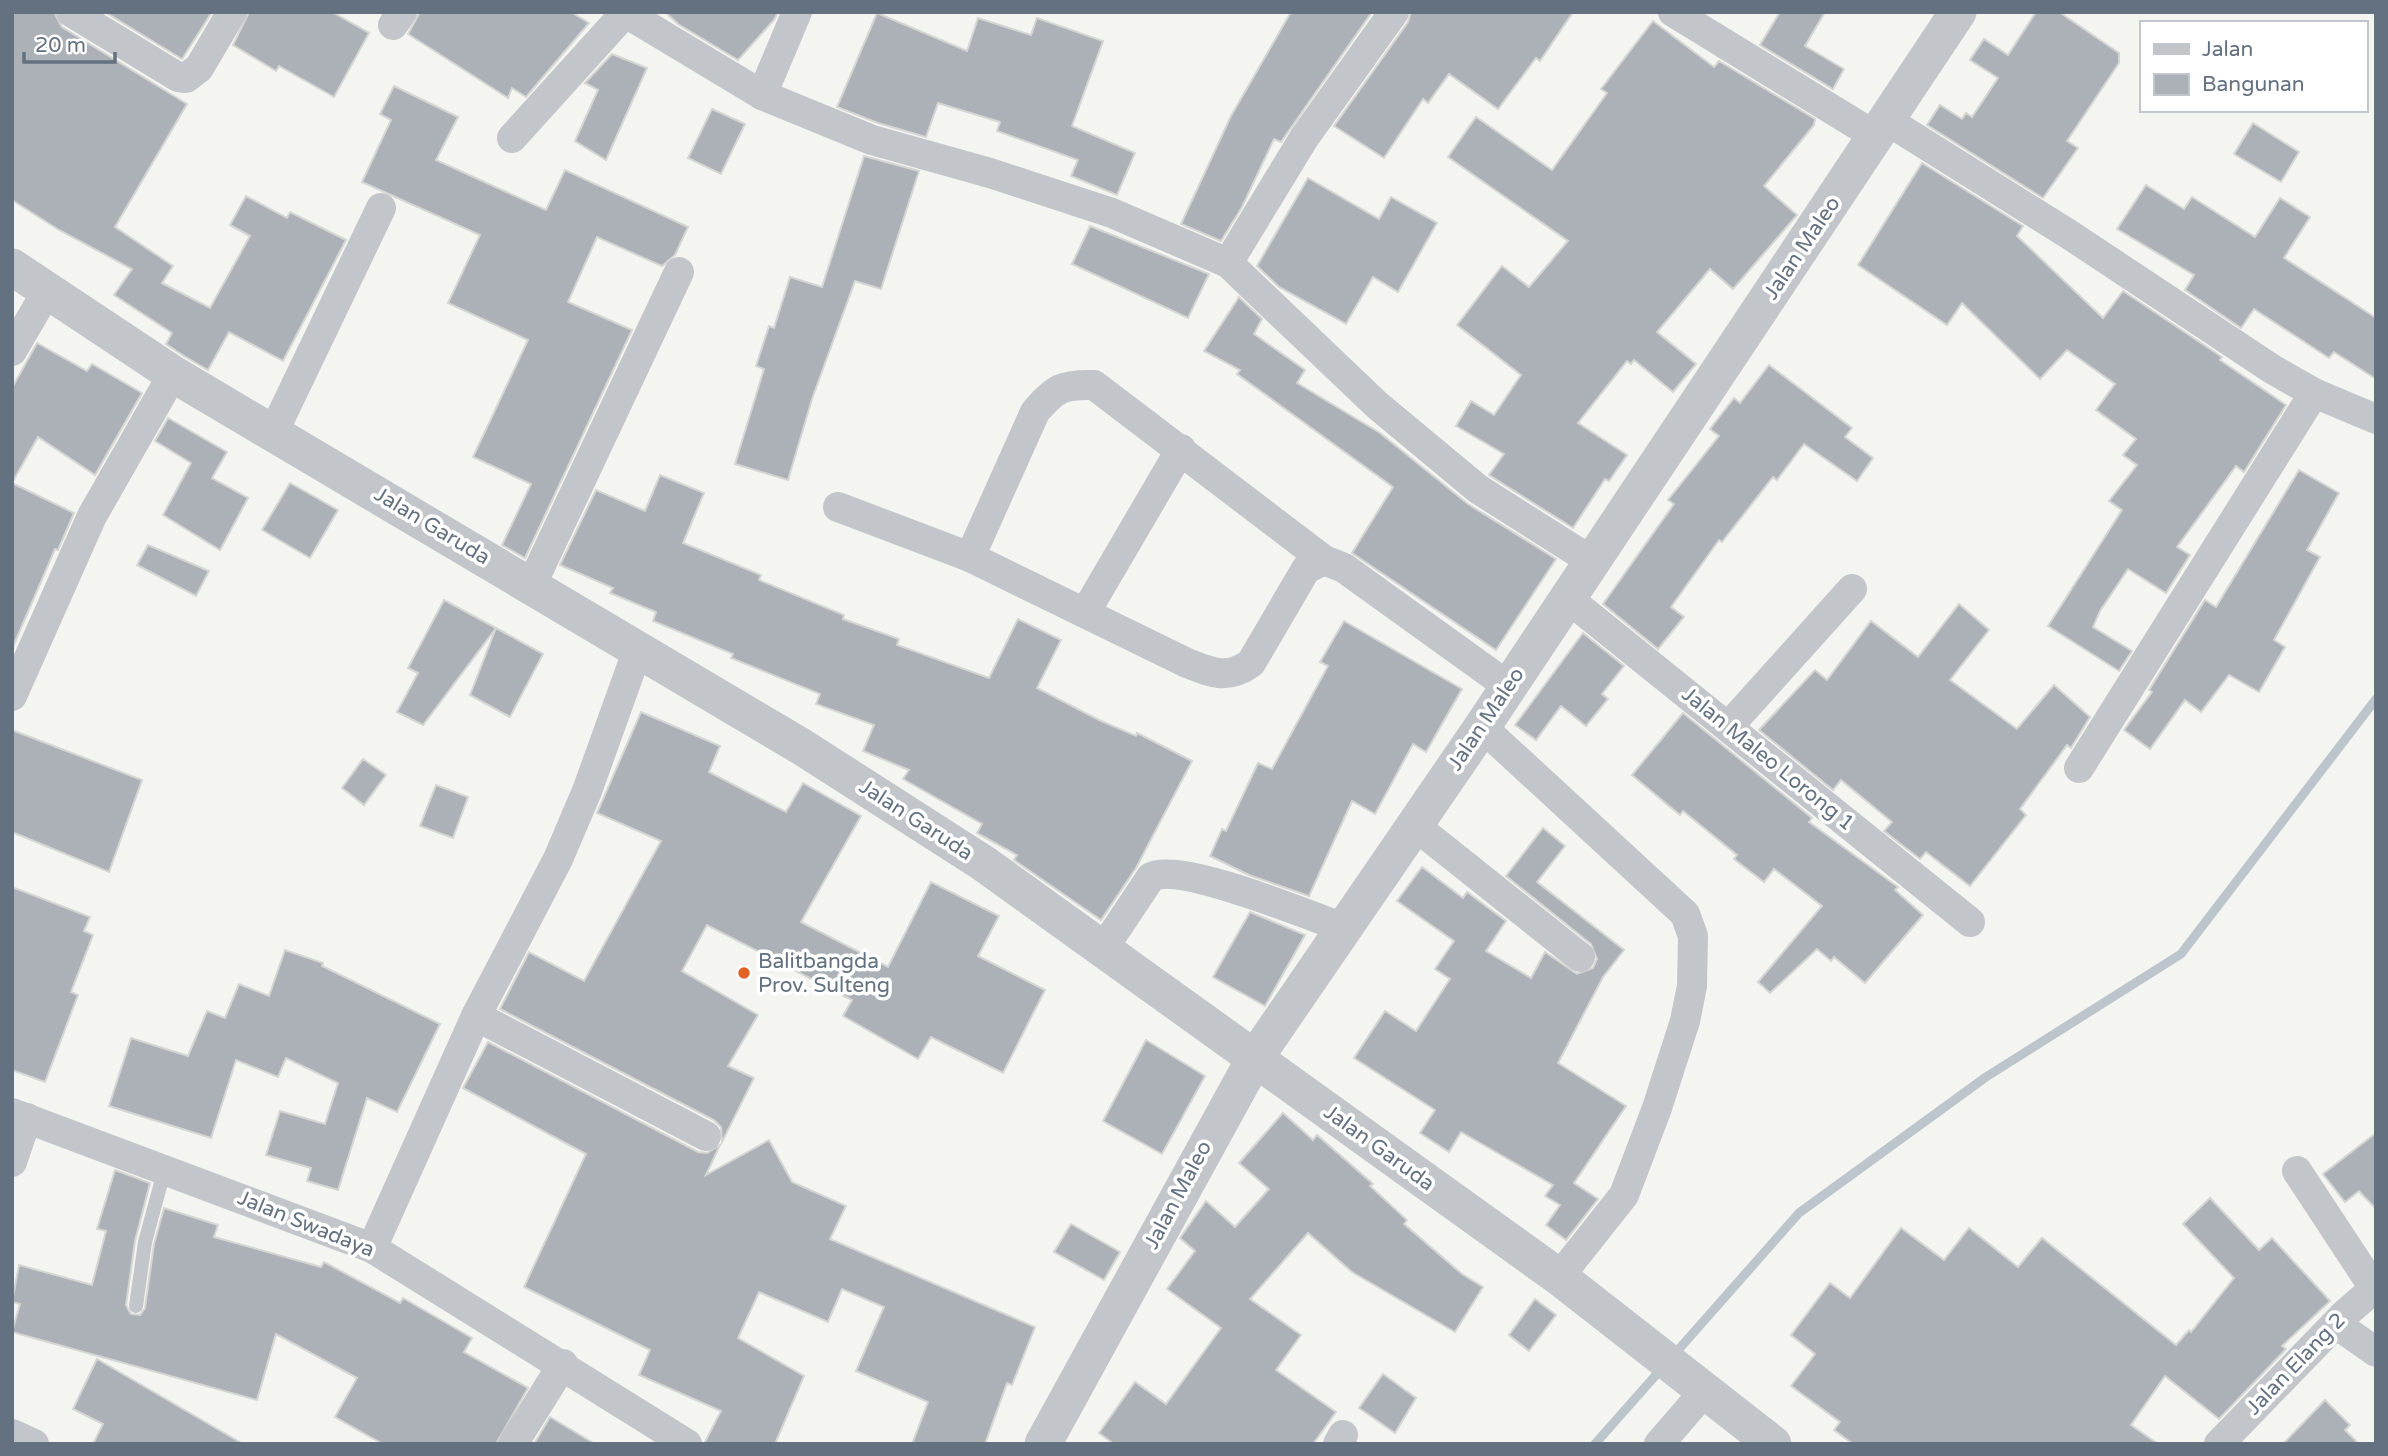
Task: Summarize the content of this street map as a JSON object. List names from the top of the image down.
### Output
{
  "streets": {
    "street": [
      "Jalan Maleo",
      "Jalan Garuda",
      "Jalan Maleo Lorong 1",
      "Jalan Swadaya",
      "Jalan Elang 2"
    ]
  },
  "crossings": [
    ["Jalan Maleo", "Jalan Garuda"],
    ["Jalan Maleo", "Jalan Maleo Lorong 1"]
  ],
  "places": ["Balitbangda Prov. Sulteng"],
  "legend": ["Jalan", "Bangunan"],
  "scale_bar": "20 m"
}
